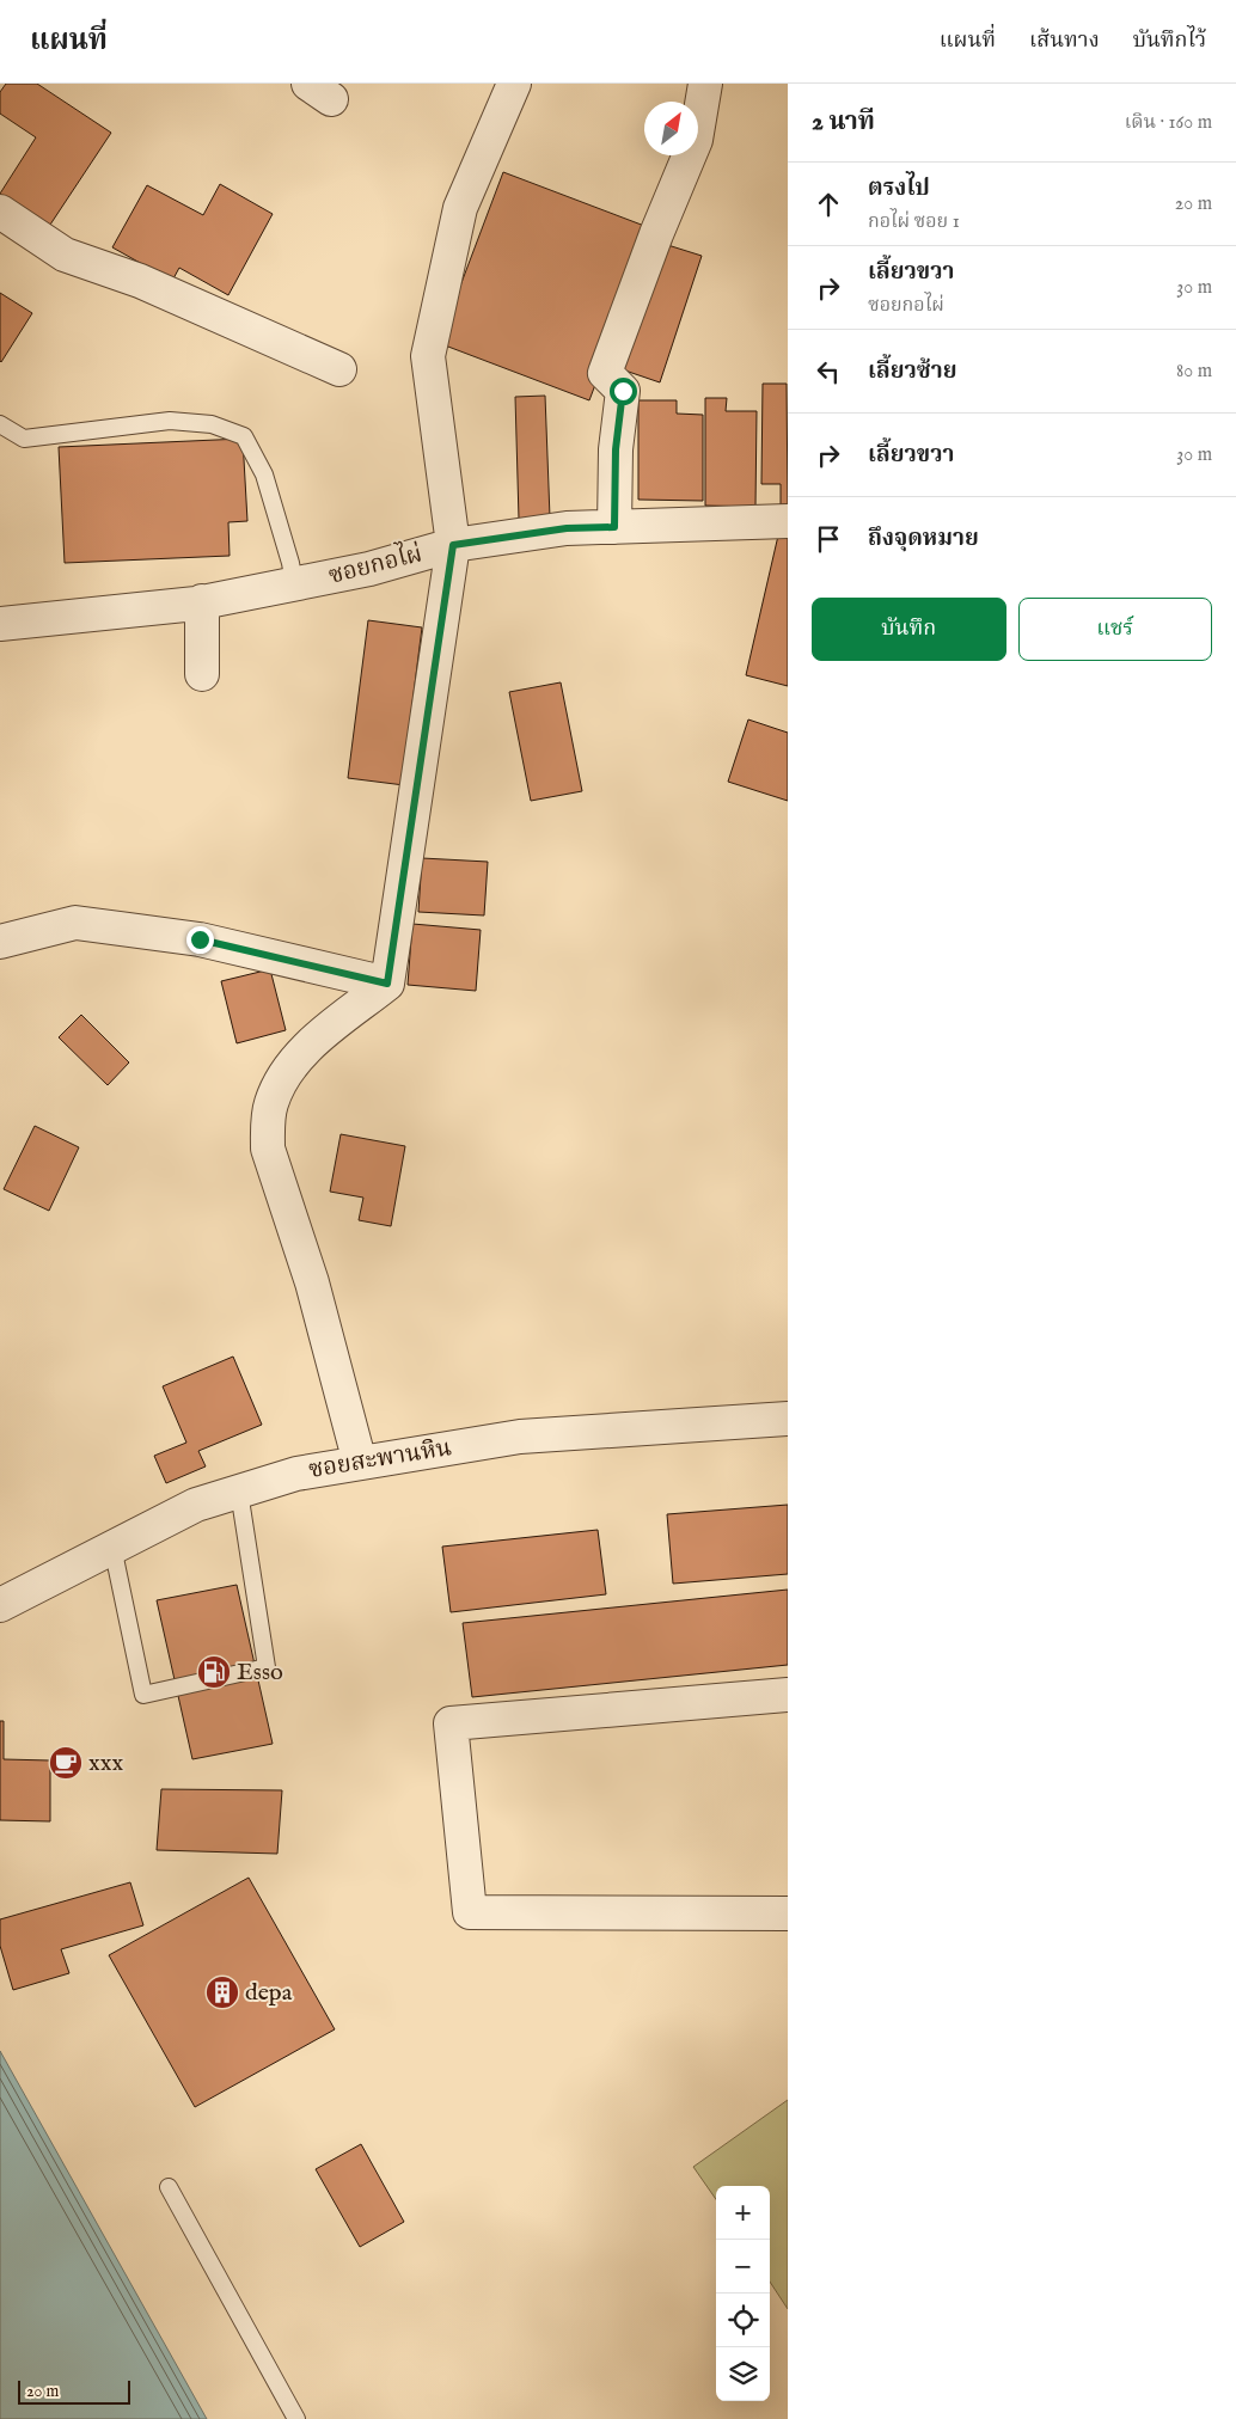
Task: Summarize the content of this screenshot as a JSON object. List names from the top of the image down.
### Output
{
  "streets": {
    "street": ["ซอยกอไผ่", "ซอยสะพานหิน"]
  },
  "places": {
    "fuel station": ["Esso"],
    "cafe": ["xxx"],
    "building": ["depa"]
  },
  "scale_bar": "20 m",
  "north": "top right",
  "page": {
    "header": "แผนที่",
    "nav": ["แผนที่", "เส้นทาง", "บันทึกไว้"],
    "heading": ["2 นาที", "เดิน · 160 m"],
    "list": [
      ["ตรงไป", "กอไผ่ ซอย 1", "20 m"],
      ["เลี้ยวขวา", "ซอยกอไผ่", "30 m"],
      ["เลี้ยวซ้าย", "80 m"],
      ["เลี้ยวขวา", "30 m"],
      "ถึงจุดหมาย"
    ],
    "buttons": ["บันทึก", "แชร์"],
    "map_buttons": ["+", "−"],
    "scale": "20 m"
  }
}
